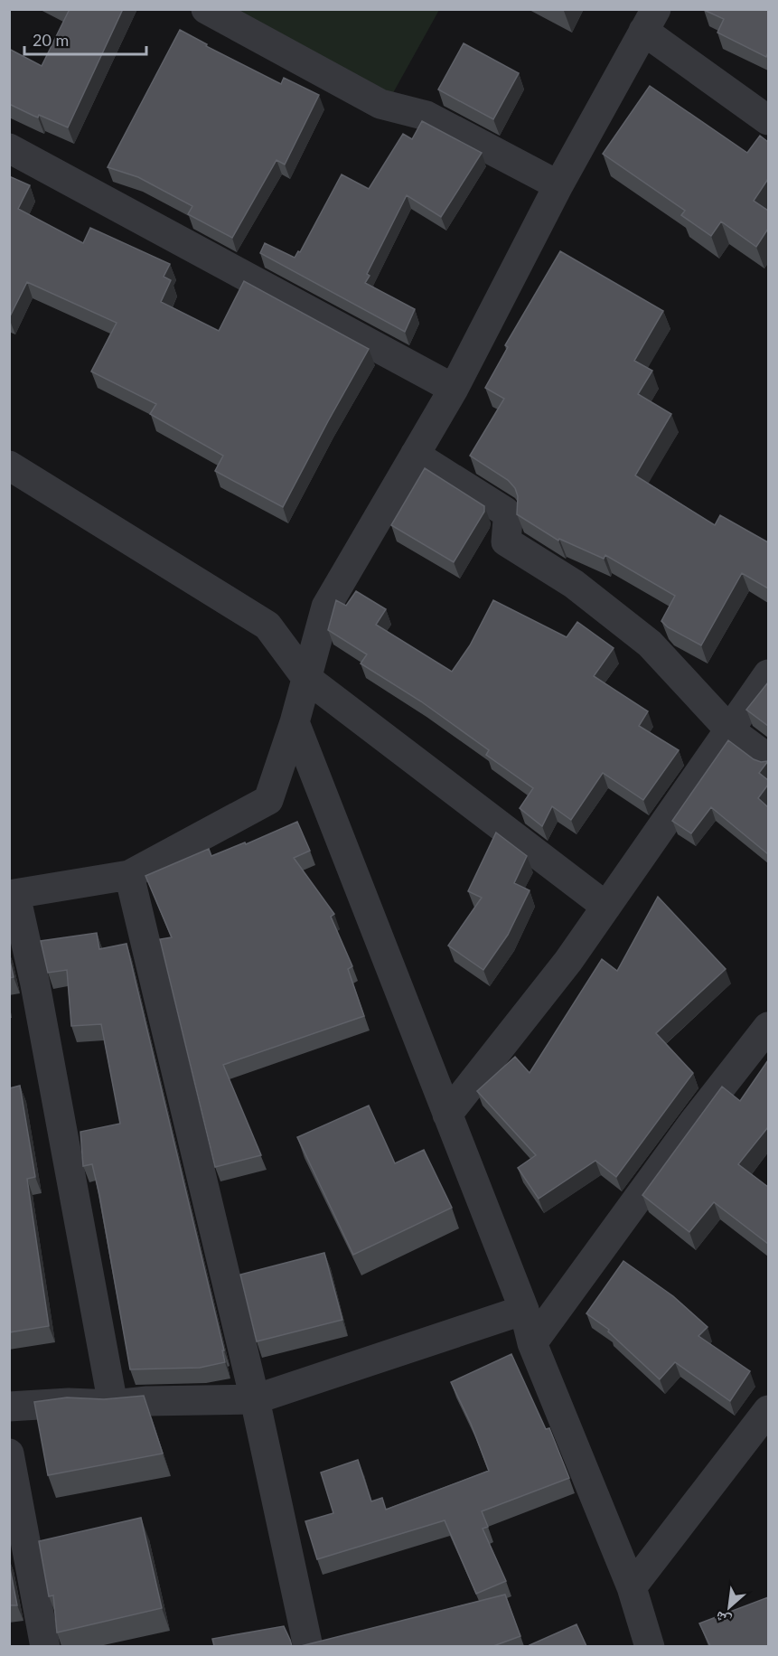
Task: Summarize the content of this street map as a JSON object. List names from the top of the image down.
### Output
{
  "scale_bar": "20 m",
  "north": "bottom left"
}
